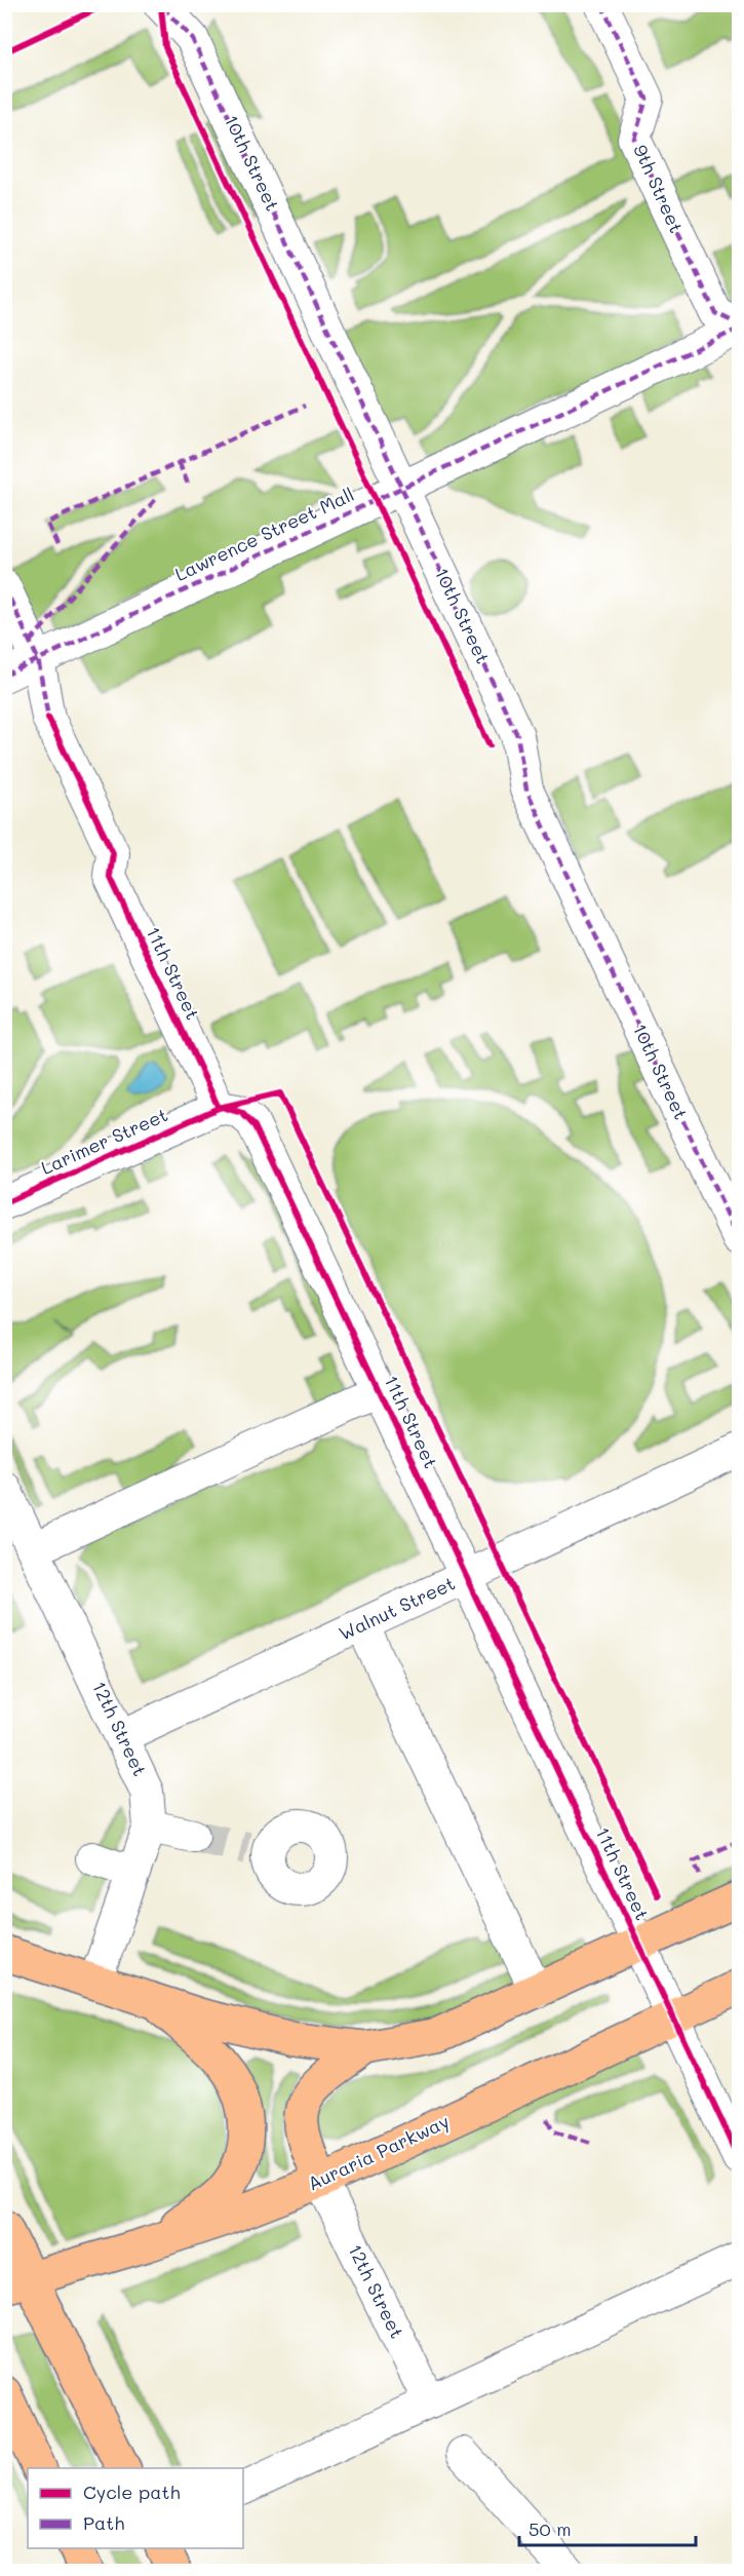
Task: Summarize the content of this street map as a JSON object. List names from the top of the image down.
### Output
{
  "streets": {
    "main road": ["Auraria Parkway"],
    "street": [
      "10th Street",
      "9th Street",
      "Lawrence Street Mall",
      "11th Street",
      "Larimer Street",
      "Walnut Street",
      "12th Street"
    ]
  },
  "crossings": [
    ["10th Street", "Lawrence Street Mall"],
    ["Lawrence Street Mall", "11th Street"],
    ["11th Street", "Larimer Street"],
    ["11th Street", "Walnut Street"],
    ["11th Street", "Auraria Parkway"],
    ["Walnut Street", "12th Street"],
    ["12th Street", "Auraria Parkway"]
  ],
  "legend": ["Cycle path", "Path"],
  "scale_bar": "50 m"
}
